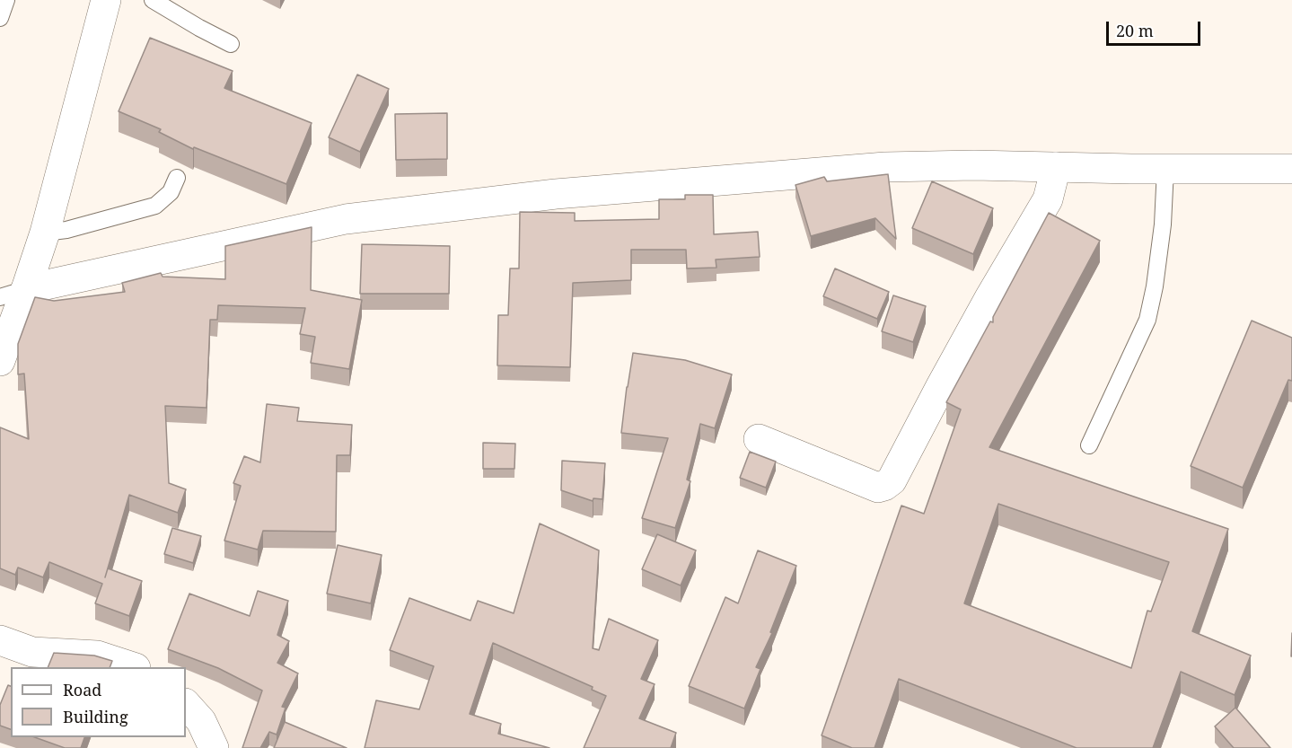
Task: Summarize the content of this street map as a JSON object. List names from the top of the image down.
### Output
{
  "legend": ["Road", "Building"],
  "scale_bar": "20 m"
}
